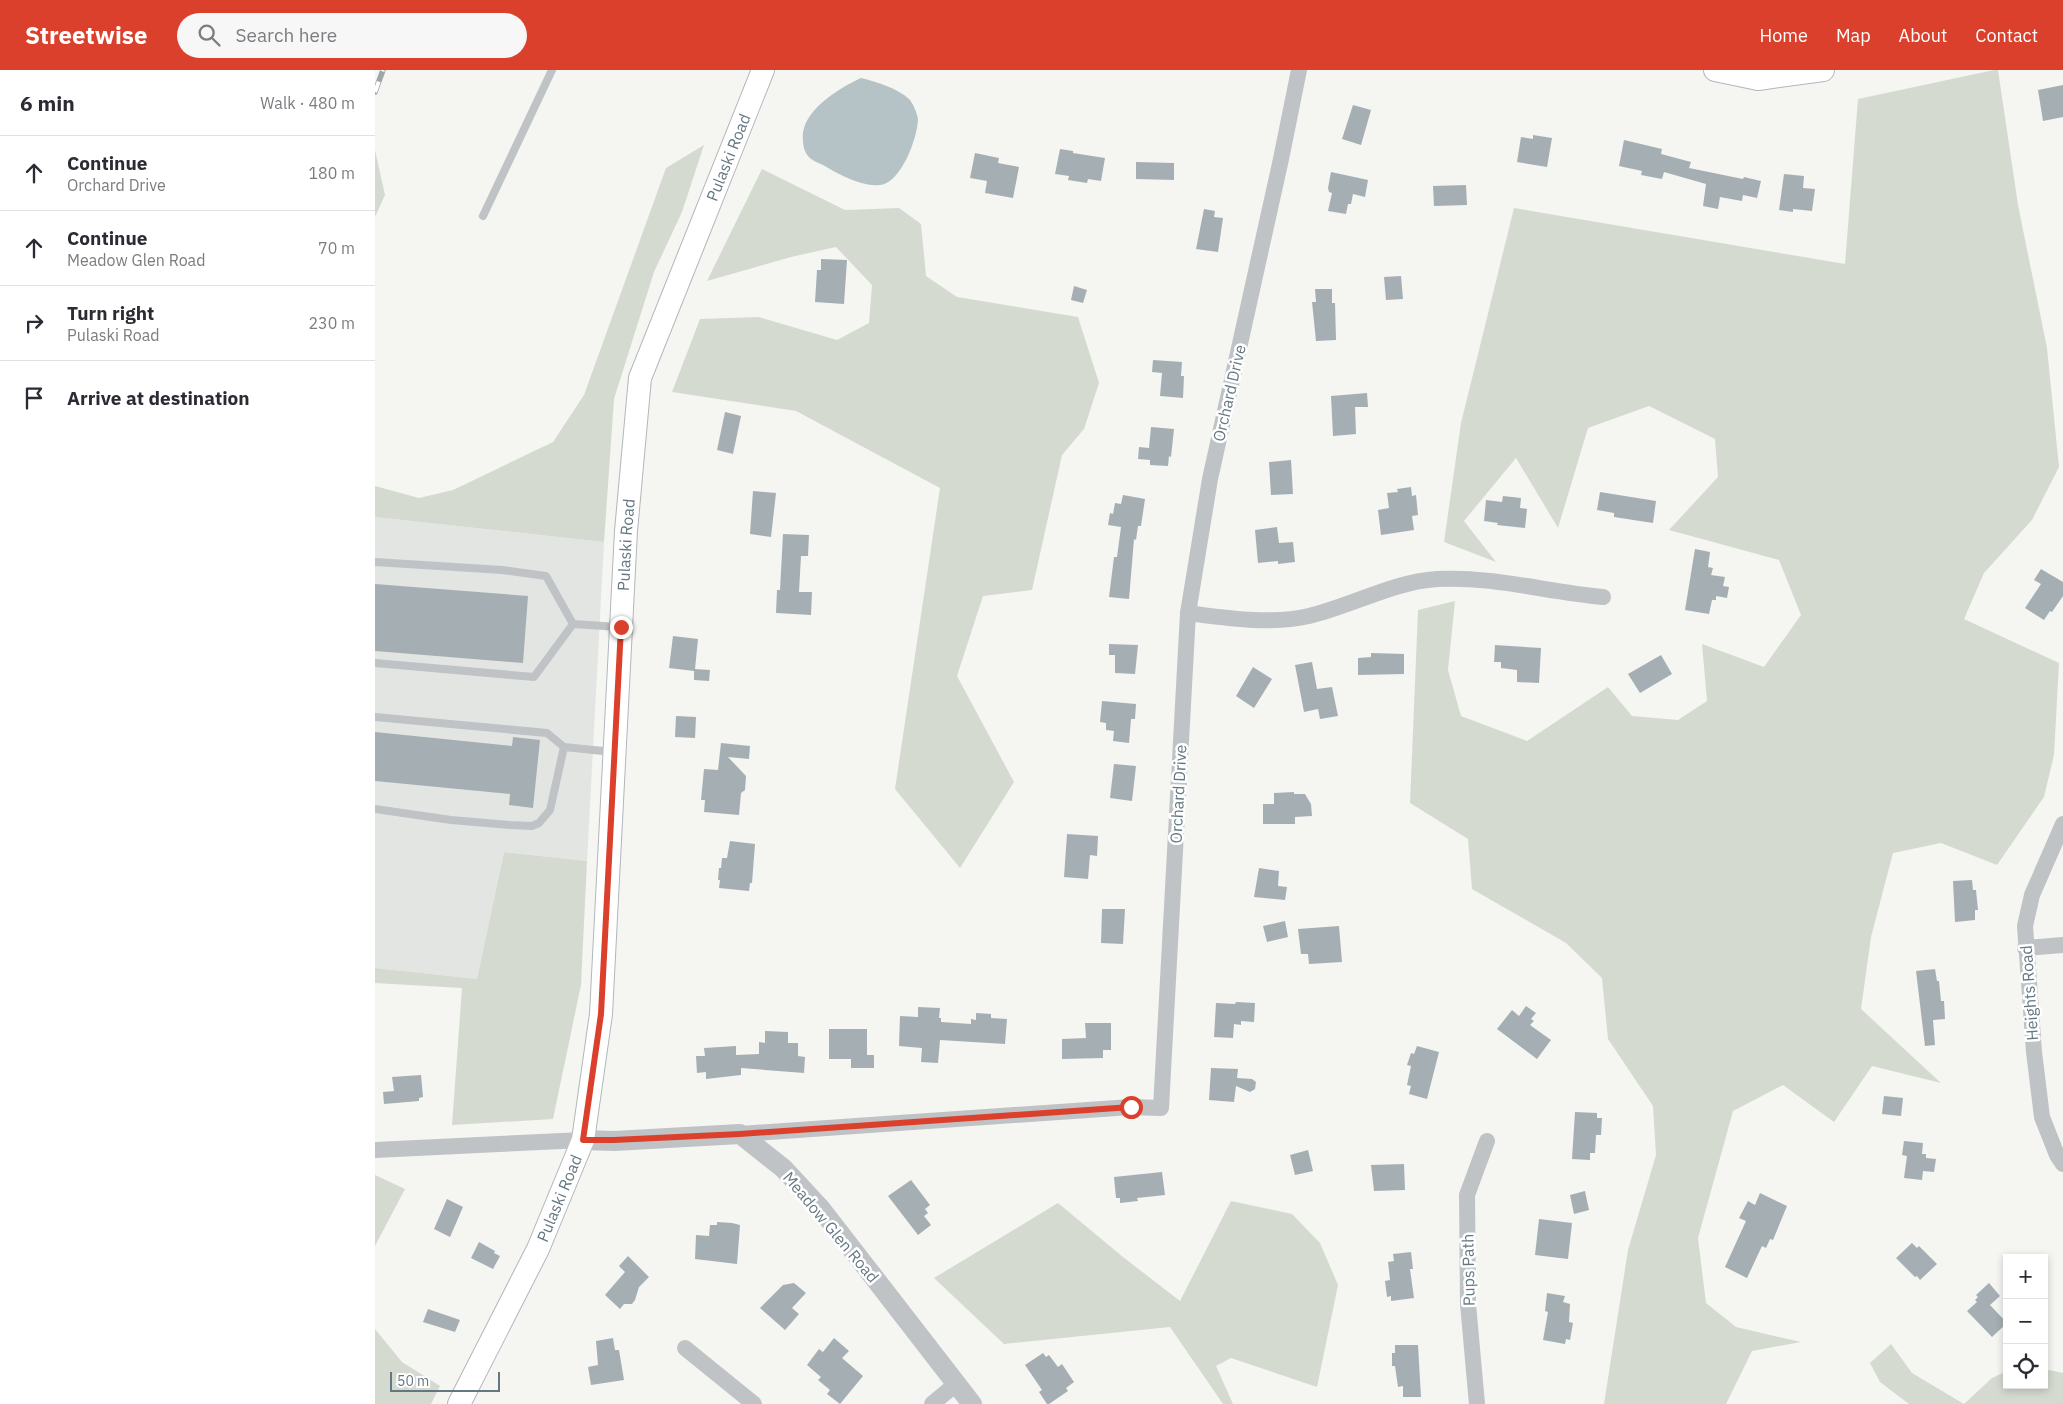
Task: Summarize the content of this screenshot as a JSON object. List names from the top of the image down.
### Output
{
  "streets": {
    "main road": ["Pulaski Road"],
    "street": [
      "Orchard Drive",
      "Heights Road",
      "Meadow Glen Road",
      "Pups Path"
    ]
  },
  "crossings": [
    ["Orchard Drive", "Meadow Glen Road"]
  ],
  "scale_bar": "50 m",
  "page": {
    "header": "Streetwise",
    "search": "Search here",
    "nav": [
      "Home",
      "Map",
      "About",
      "Contact"
    ],
    "heading": ["6 min", "Walk · 480 m"],
    "list": [
      ["Continue", "Orchard Drive", "180 m"],
      ["Continue", "Meadow Glen Road", "70 m"],
      ["Turn right", "Pulaski Road", "230 m"],
      "Arrive at destination"
    ],
    "map_buttons": ["+", "−"],
    "scale": "50 m"
  }
}
